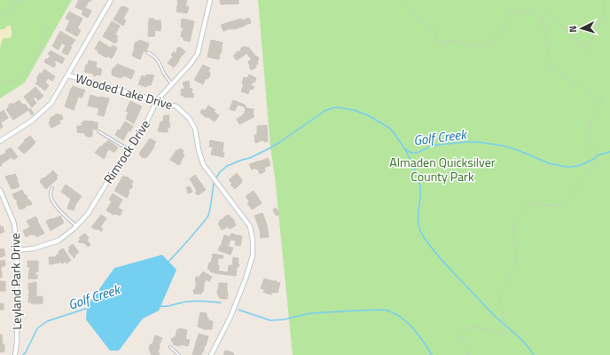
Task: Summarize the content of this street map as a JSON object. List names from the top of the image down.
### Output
{
  "streets": {
    "street": ["Wooded Lake Drive", "Rimrock Drive", "Leyland Park Drive"]
  },
  "crossings": [
    ["Wooded Lake Drive", "Rimrock Drive"],
    ["Rimrock Drive", "Leyland Park Drive"]
  ],
  "water": ["Golf Creek"],
  "parks": ["Almaden Quicksilver County Park"],
  "north": "left"
}
